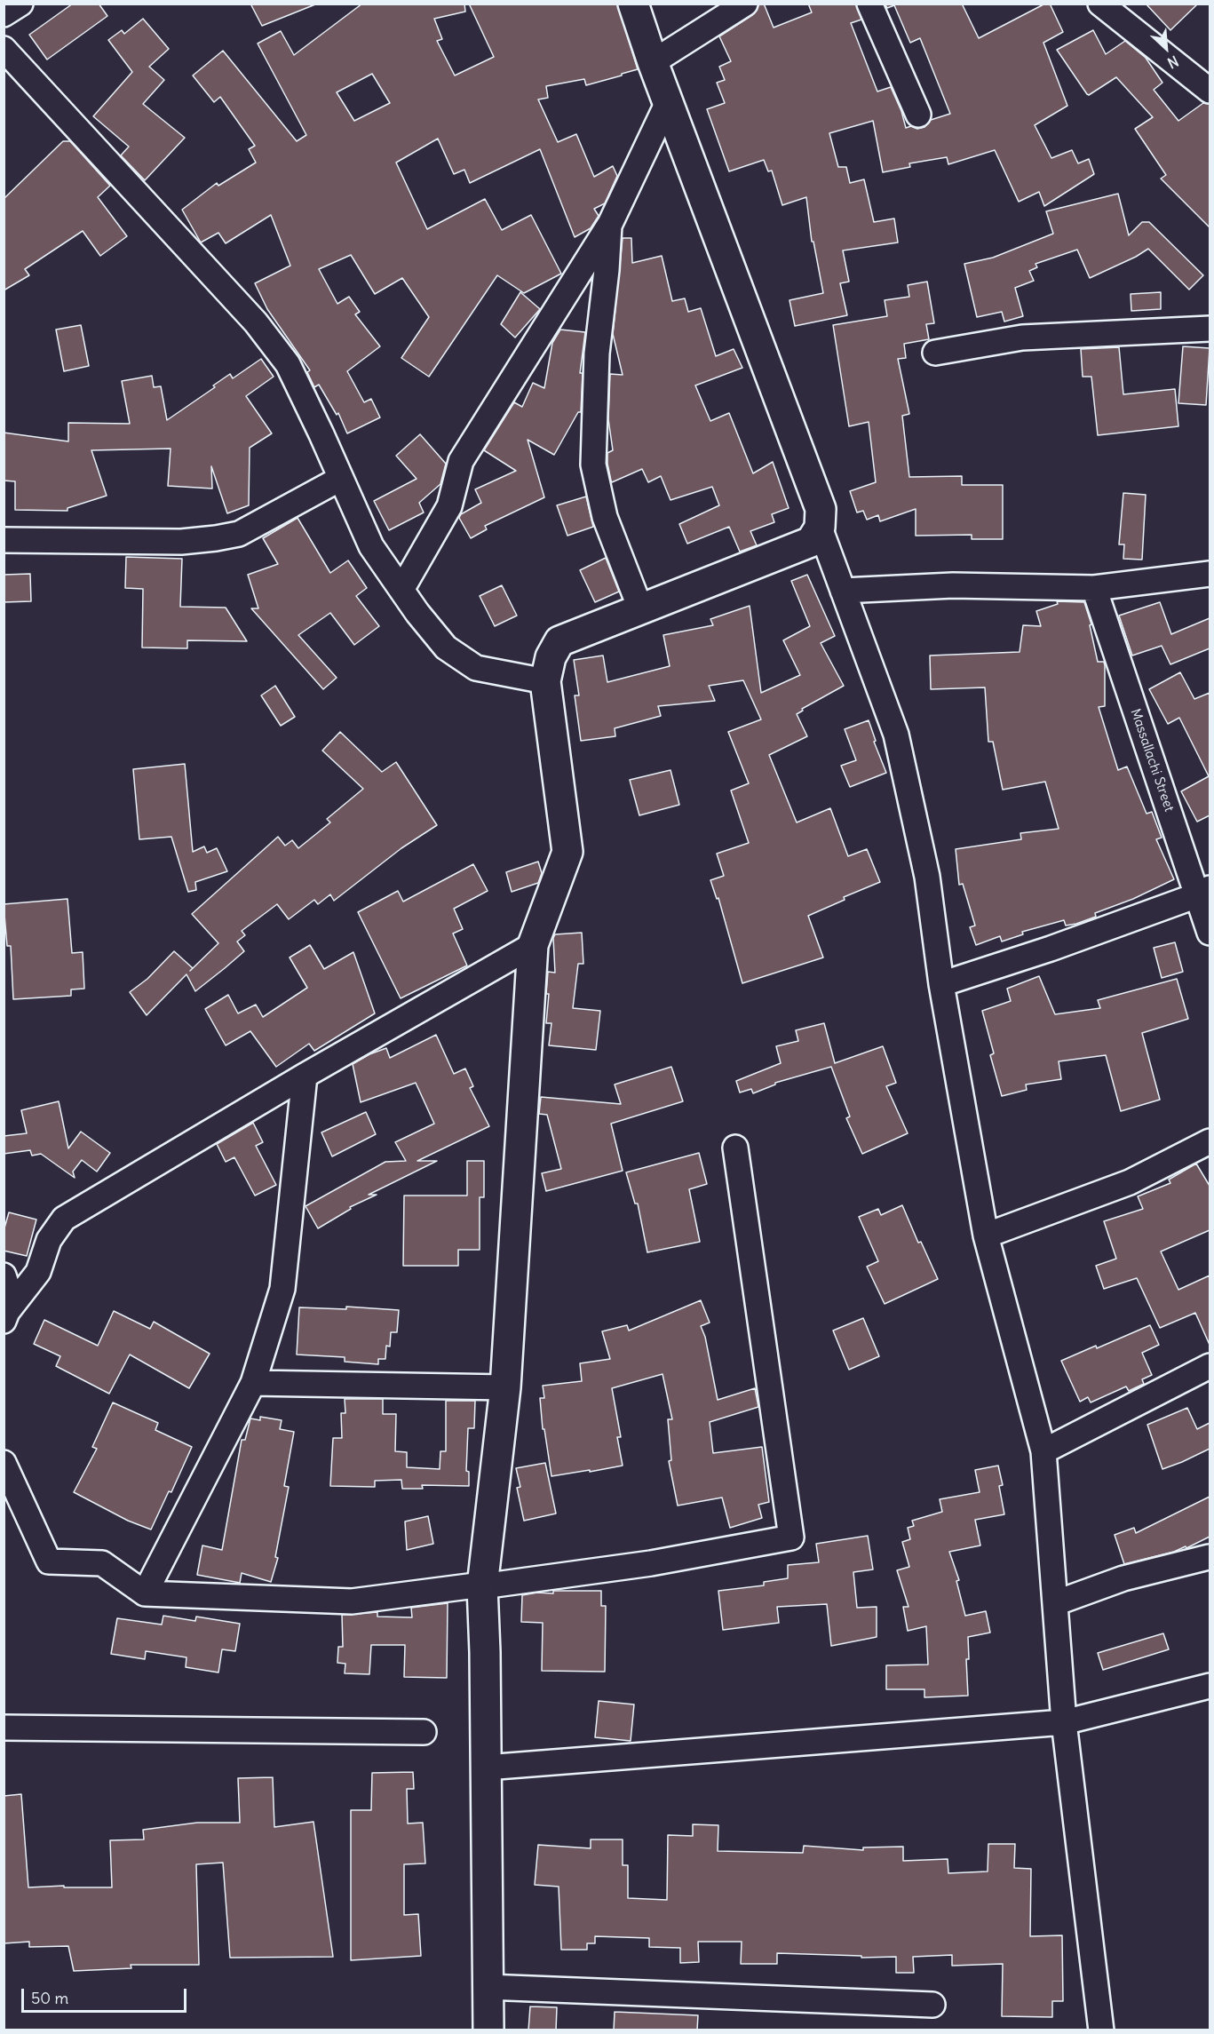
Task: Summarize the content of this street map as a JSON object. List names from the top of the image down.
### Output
{
  "streets": {
    "street": ["Massallachi Street"]
  },
  "scale_bar": "50 m",
  "north": "bottom right"
}
